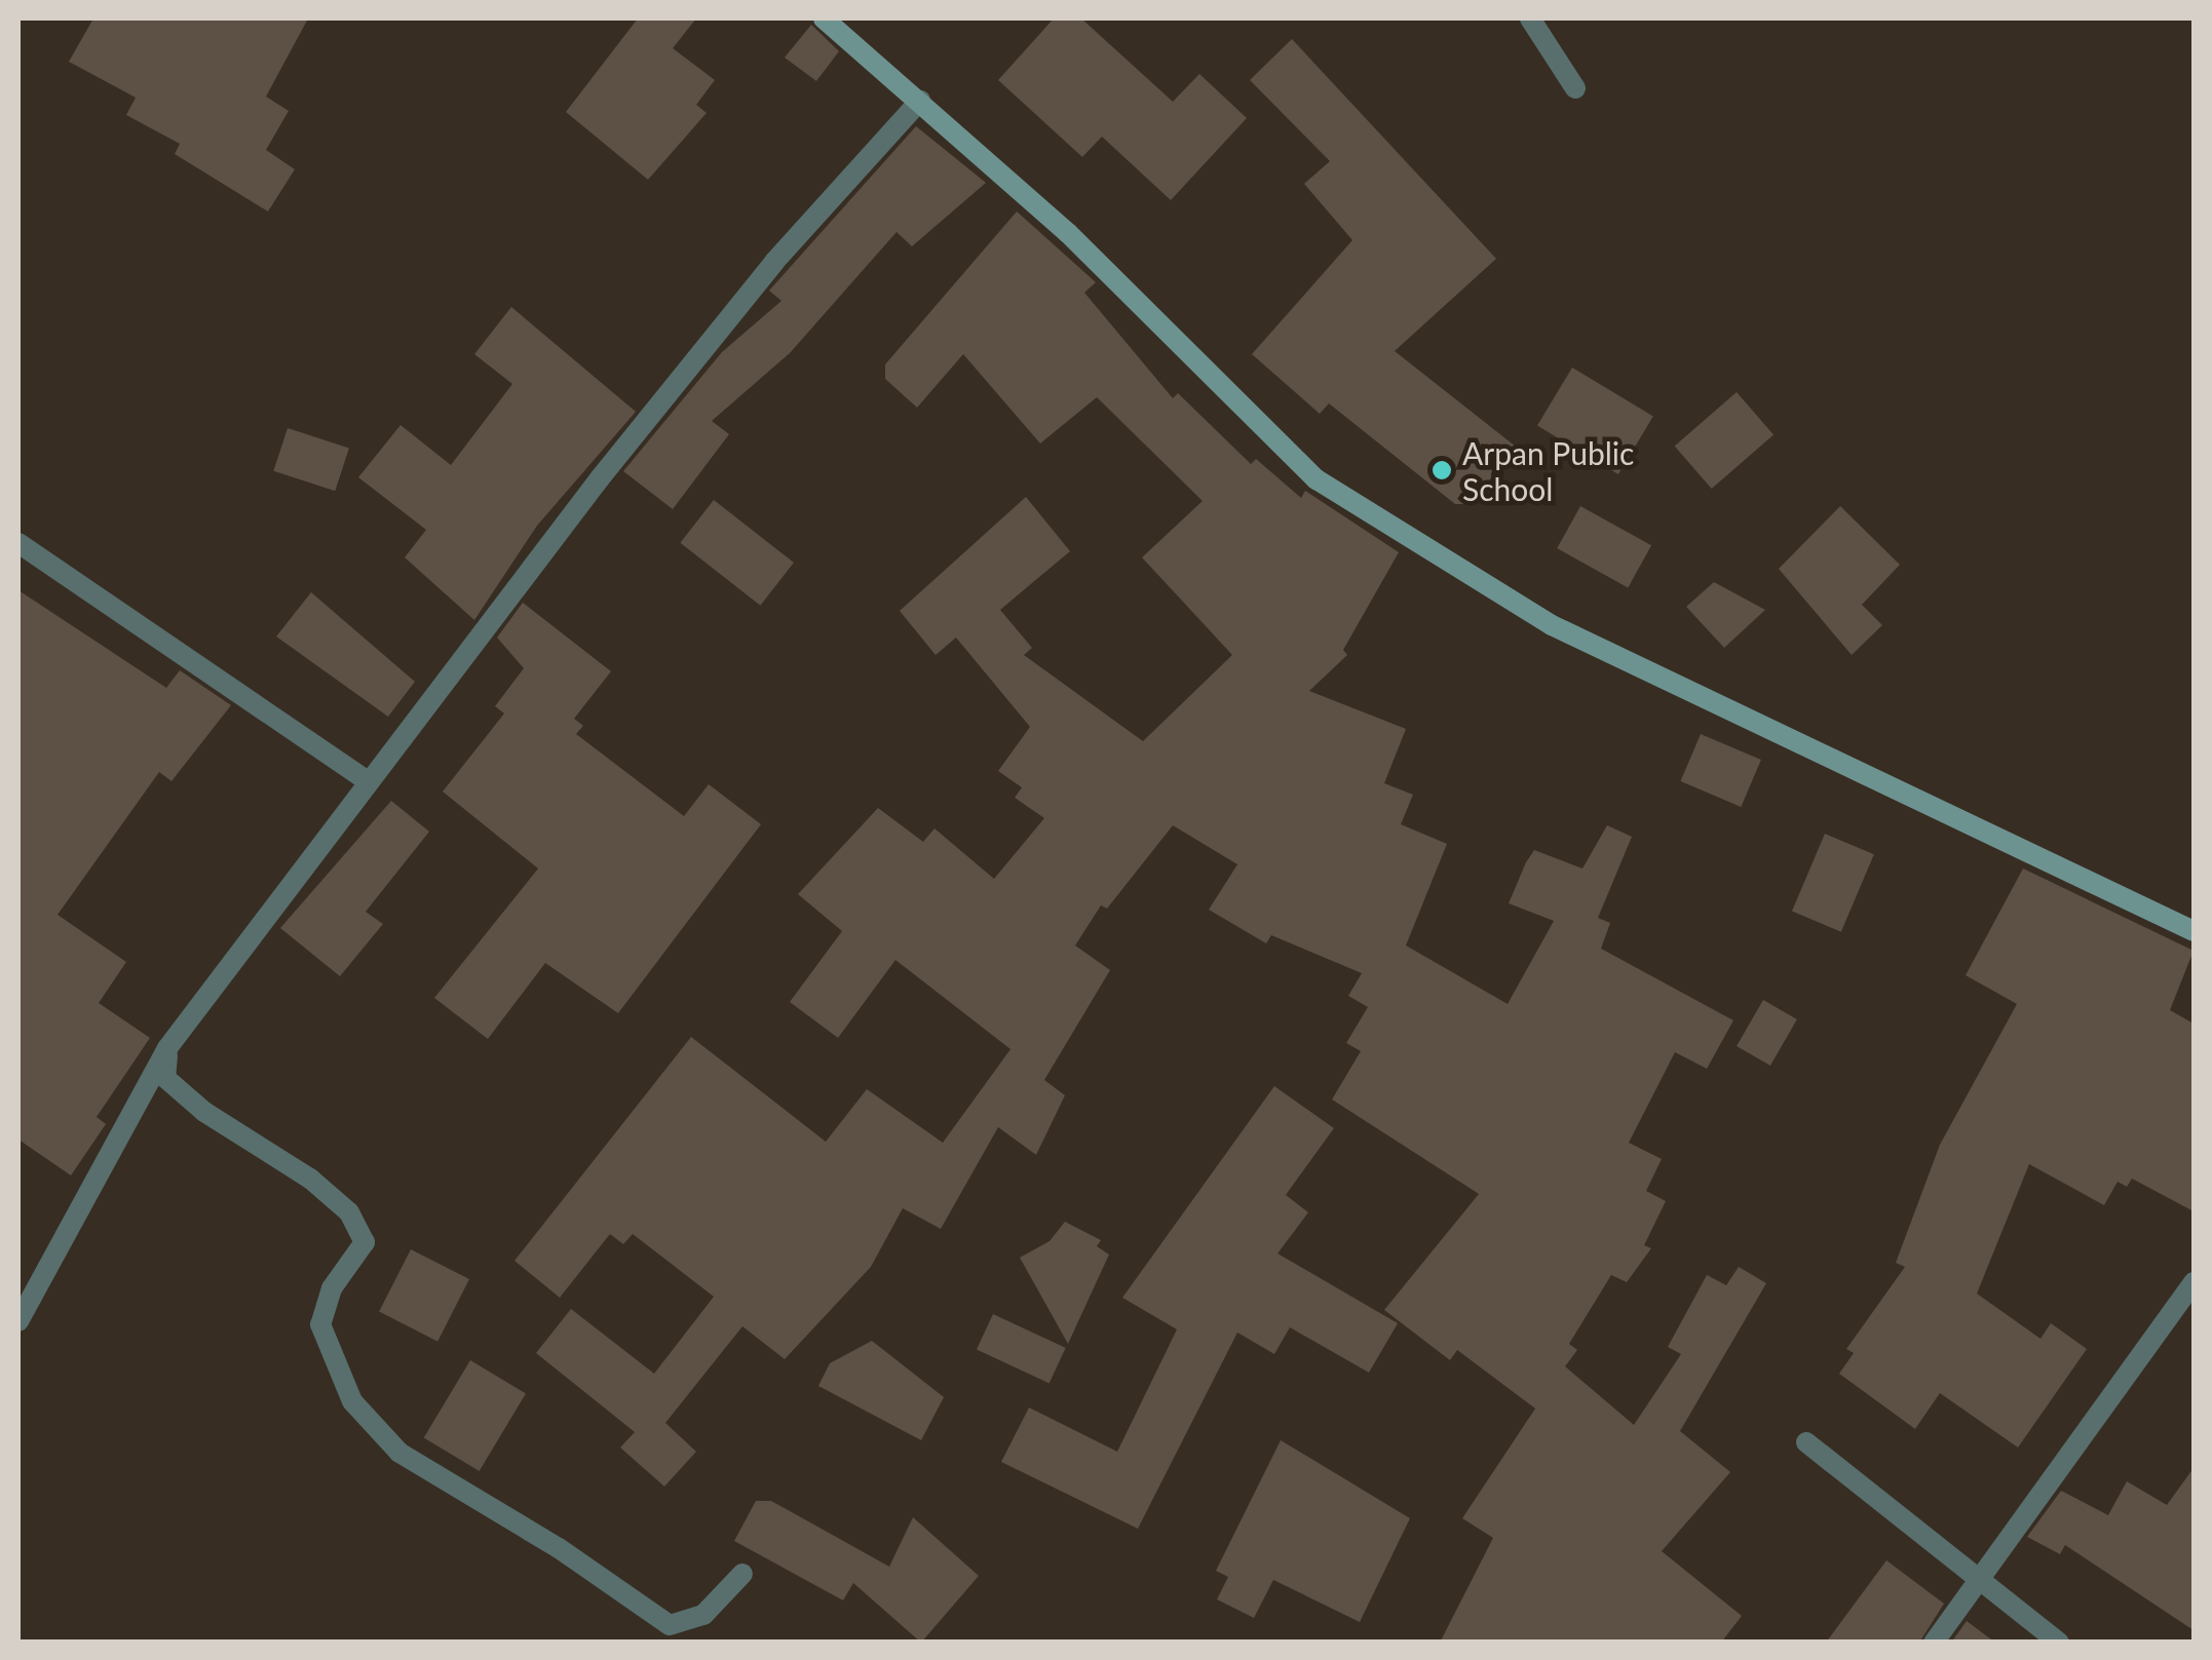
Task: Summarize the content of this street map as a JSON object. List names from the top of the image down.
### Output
{
  "places": ["Arpan Public School"]
}
